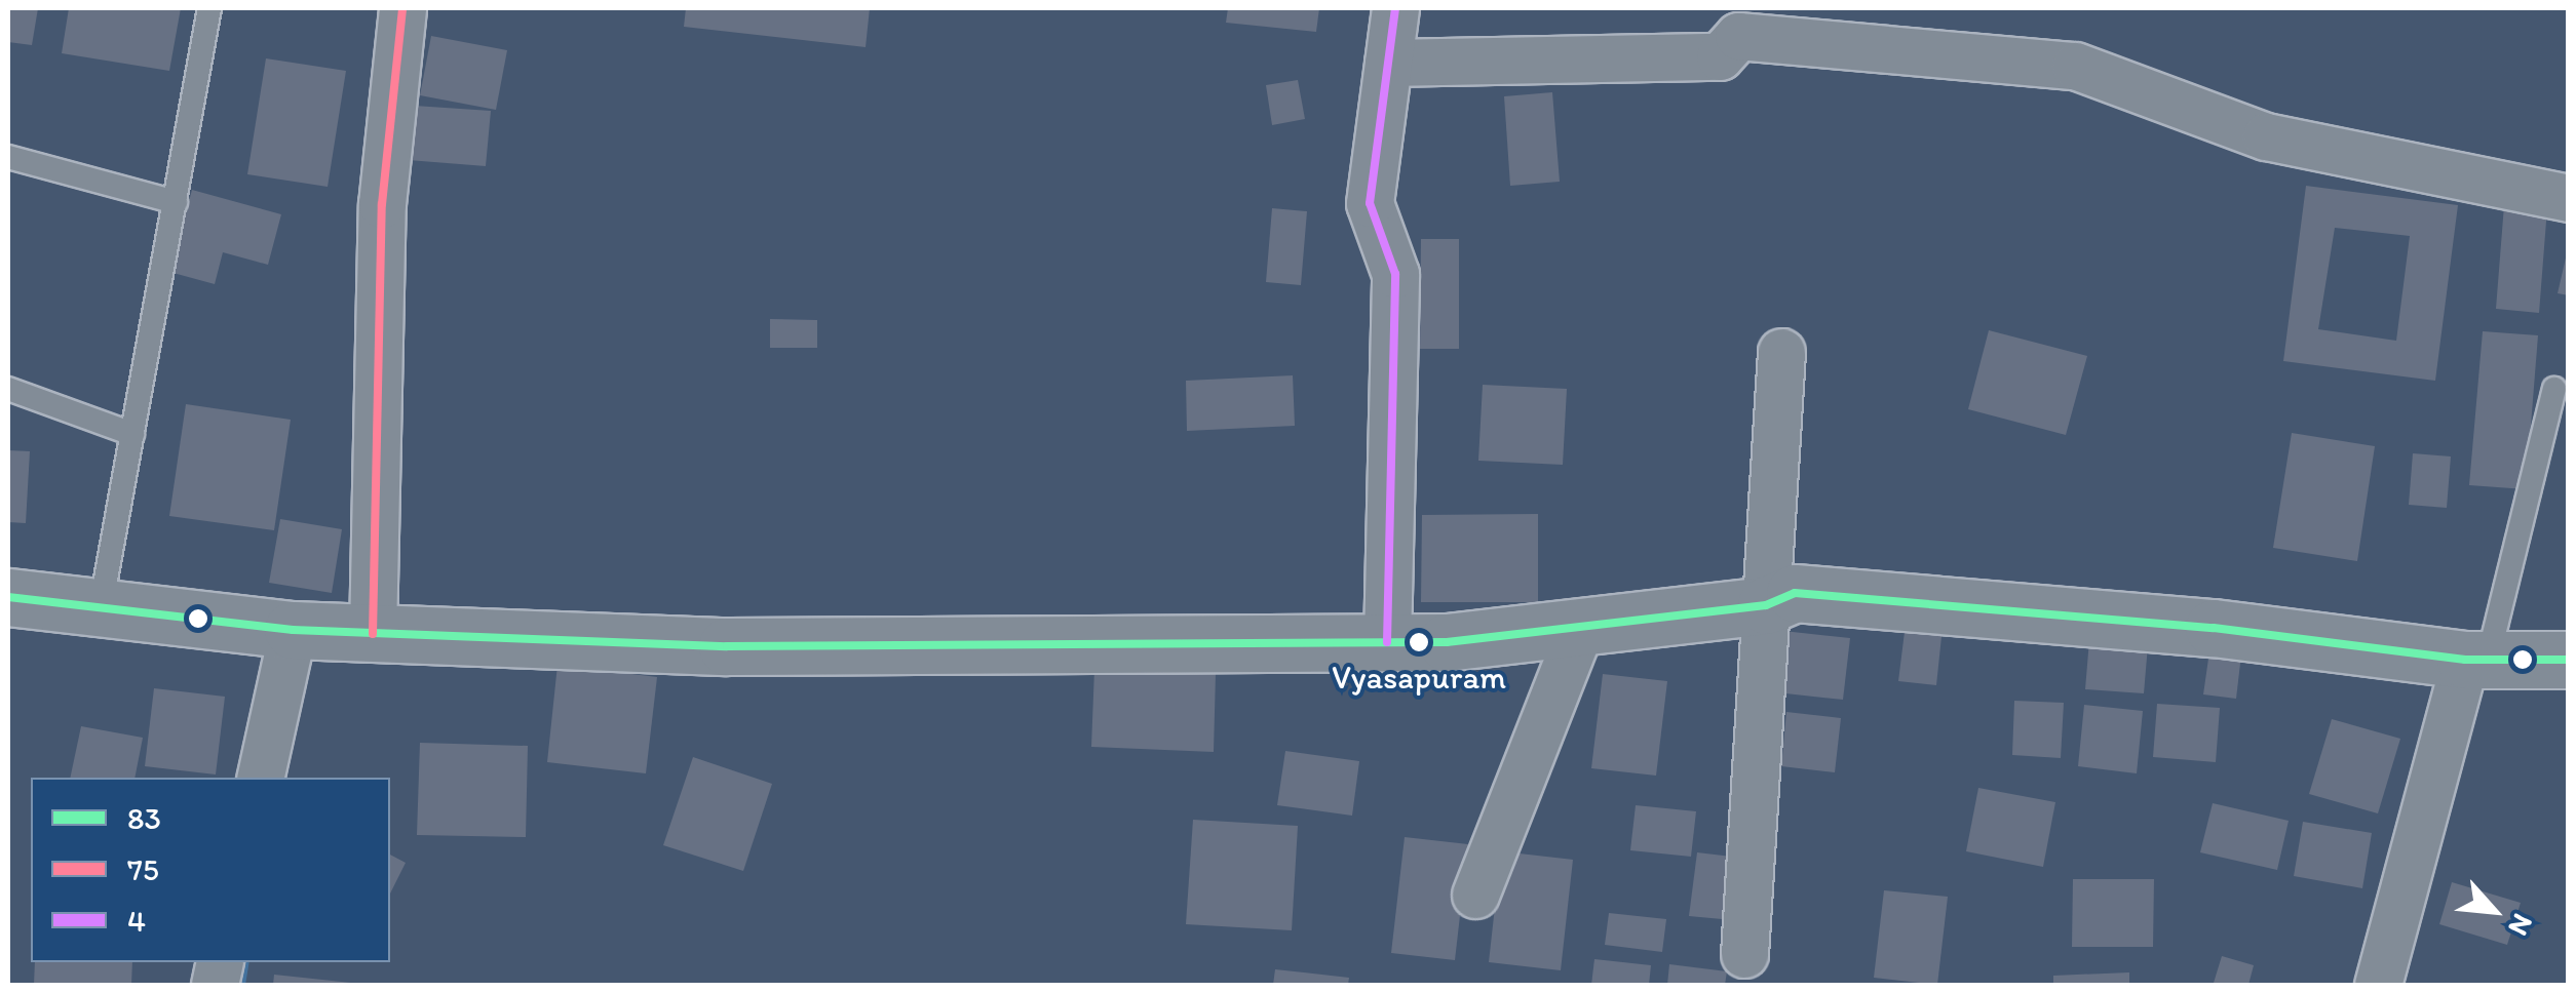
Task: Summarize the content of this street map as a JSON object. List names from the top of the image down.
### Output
{
  "places": ["Vyasapuram"],
  "lines": ["transit line 75", "transit line 4", "transit line 83"],
  "legend": ["83", "75", "4"],
  "north": "bottom right"
}
